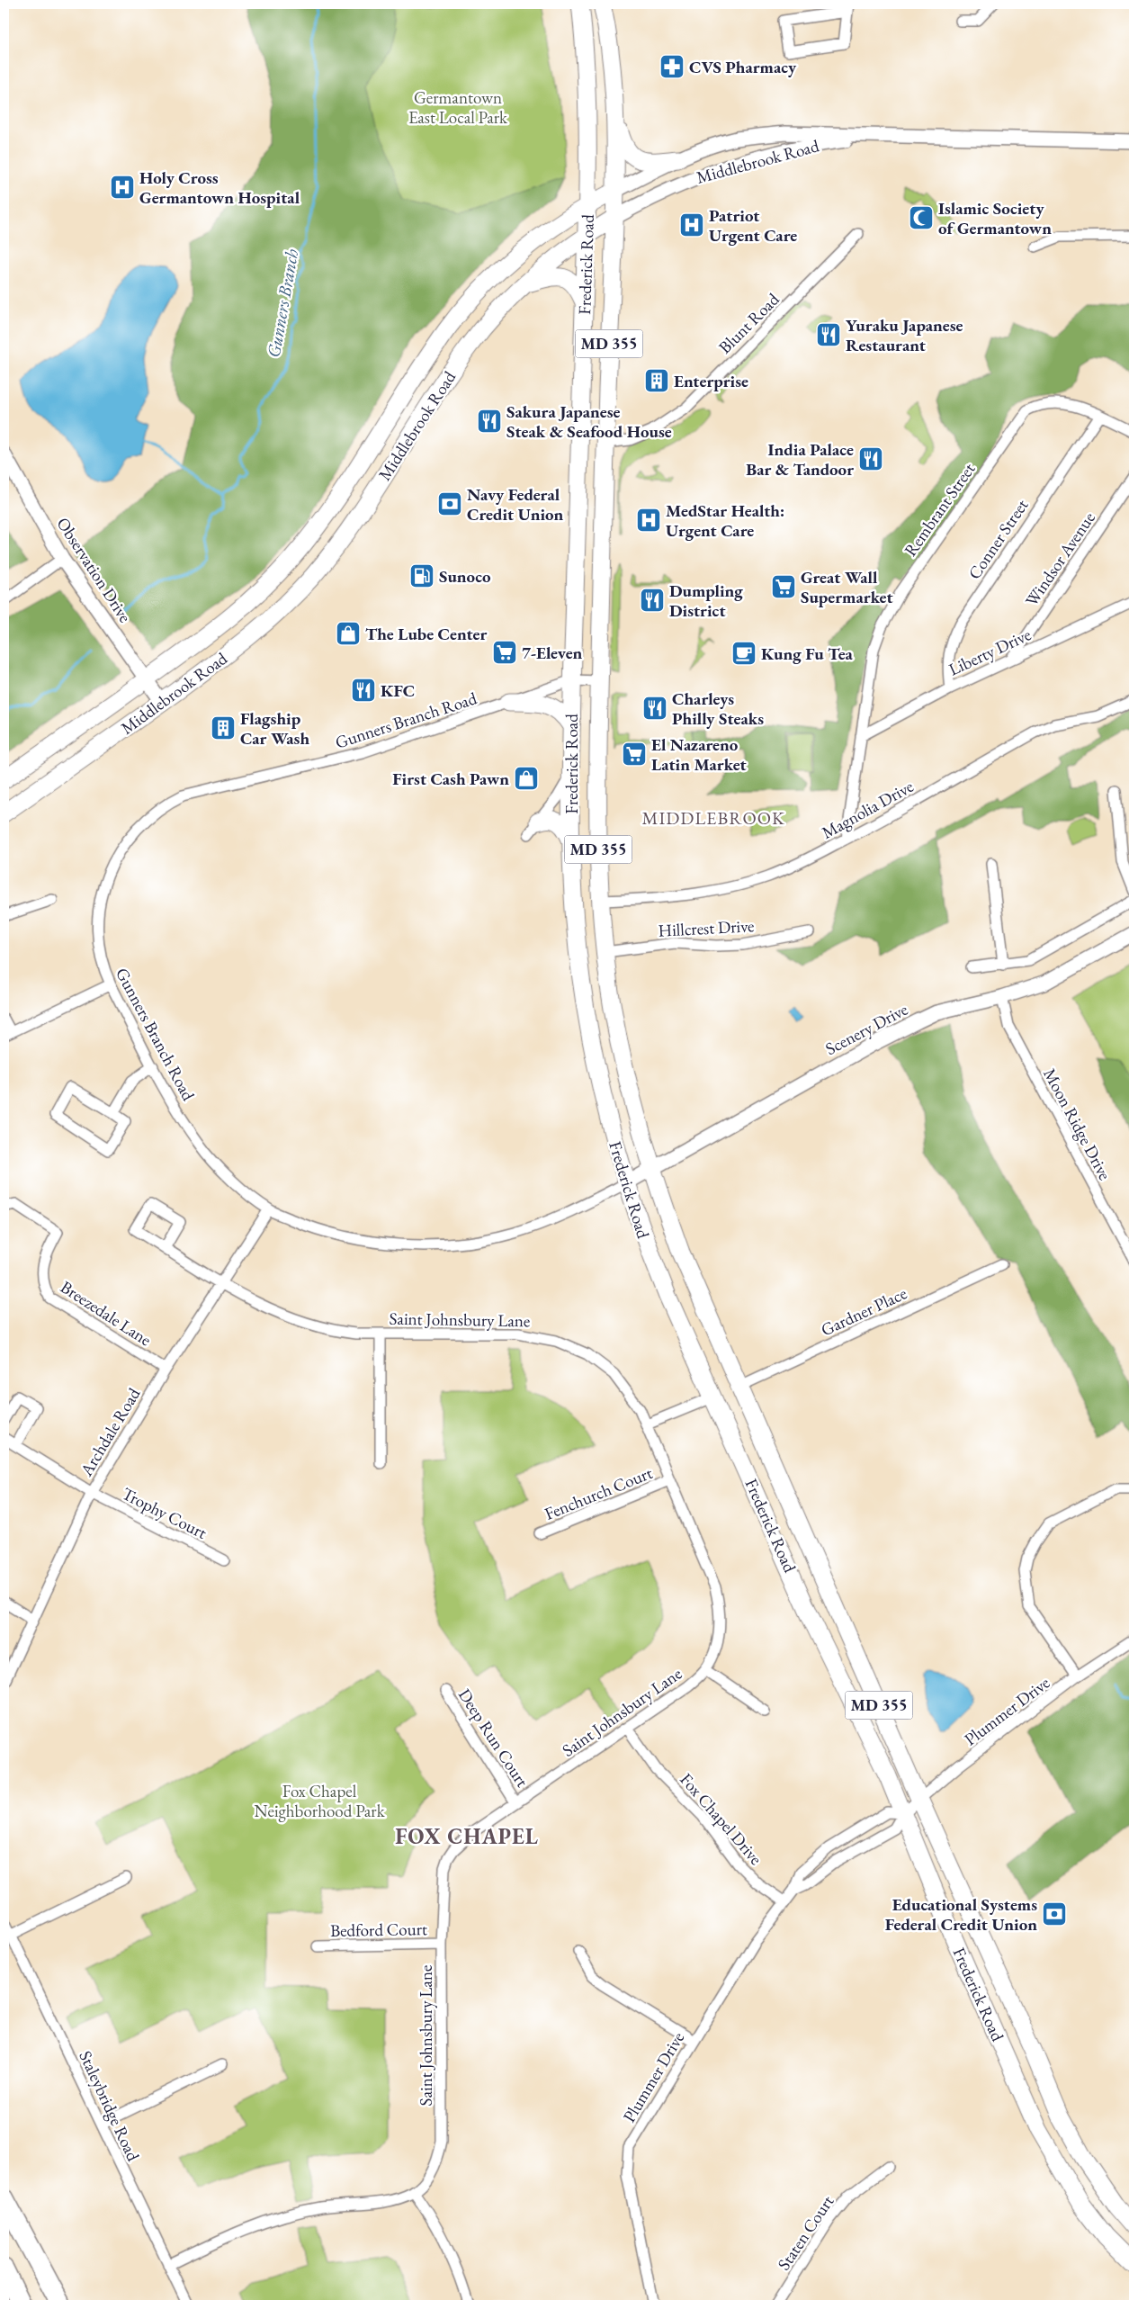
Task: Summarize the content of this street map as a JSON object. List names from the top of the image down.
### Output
{
  "streets": {
    "main road": ["Middlebrook Road", "Frederick Road", "MD 355"],
    "street": [
      "Blunt Road",
      "Rembrant Street",
      "Conner Street",
      "Windsor Avenue",
      "Observation Drive",
      "Liberty Drive",
      "Gunners Branch Road",
      "Magnolia Drive",
      "Hillcrest Drive",
      "Scenery Drive",
      "Moon Ridge Drive",
      "Gardner Place",
      "Breezedale Lane",
      "Saint Johnsbury Lane",
      "Archdale Road",
      "Fenchurch Court",
      "Trophy Court",
      "Plummer Drive",
      "Deep Run Court",
      "Fox Chapel Drive",
      "Bedford Court",
      "Staleybridge Road",
      "Staten Court"
    ]
  },
  "crossings": [
    ["Middlebrook Road", "Frederick Road"],
    ["Middlebrook Road", "Observation Drive"],
    ["Frederick Road", "Blunt Road"],
    ["Frederick Road", "Gunners Branch Road"],
    ["Frederick Road", "Magnolia Drive"],
    ["Frederick Road", "Hillcrest Drive"],
    ["Frederick Road", "Scenery Drive"],
    ["Frederick Road", "Gardner Place"],
    ["Frederick Road", "Plummer Drive"],
    ["Rembrant Street", "Conner Street"],
    ["Rembrant Street", "Liberty Drive"],
    ["Rembrant Street", "Magnolia Drive"],
    ["Conner Street", "Liberty Drive"],
    ["Windsor Avenue", "Liberty Drive"],
    ["Gunners Branch Road", "Scenery Drive"],
    ["Gunners Branch Road", "Archdale Road"],
    ["Scenery Drive", "Moon Ridge Drive"],
    ["Breezedale Lane", "Archdale Road"],
    ["Saint Johnsbury Lane", "Archdale Road"],
    ["Saint Johnsbury Lane", "Fenchurch Court"],
    ["Saint Johnsbury Lane", "Deep Run Court"],
    ["Saint Johnsbury Lane", "Fox Chapel Drive"],
    ["Saint Johnsbury Lane", "Bedford Court"],
    ["Saint Johnsbury Lane", "Staleybridge Road"],
    ["Archdale Road", "Trophy Court"],
    ["Plummer Drive", "Fox Chapel Drive"]
  ],
  "districts": ["MIDDLEBROOK", "FOX CHAPEL"],
  "water": ["Gunners Branch"],
  "parks": ["Germantown East Local Park", "Fox Chapel Neighborhood Park"],
  "places": {
    "pharmacy": ["CVS Pharmacy"],
    "hospital": ["Holy Cross Germantown Hospital", "Patriot Urgent Care", "MedStar Health: Urgent Care"],
    "mosque": ["Islamic Society of Germantown"],
    "restaurant": [
      "Yuraku Japanese Restaurant",
      "Sakura Japanese Steak & Seafood House",
      "India Palace Bar & Tandoor",
      "Dumpling District",
      "KFC",
      "Charleys Philly Steaks"
    ],
    "building": ["Enterprise", "Flagship Car Wash"],
    "bank": ["Navy Federal Credit Union", "Educational Systems Federal Credit Union"],
    "fuel station": ["Sunoco"],
    "supermarket": ["Great Wall Supermarket", "7-Eleven", "El Nazareno Latin Market"],
    "shop": ["The Lube Center", "First Cash Pawn"],
    "cafe": ["Kung Fu Tea"]
  }
}
